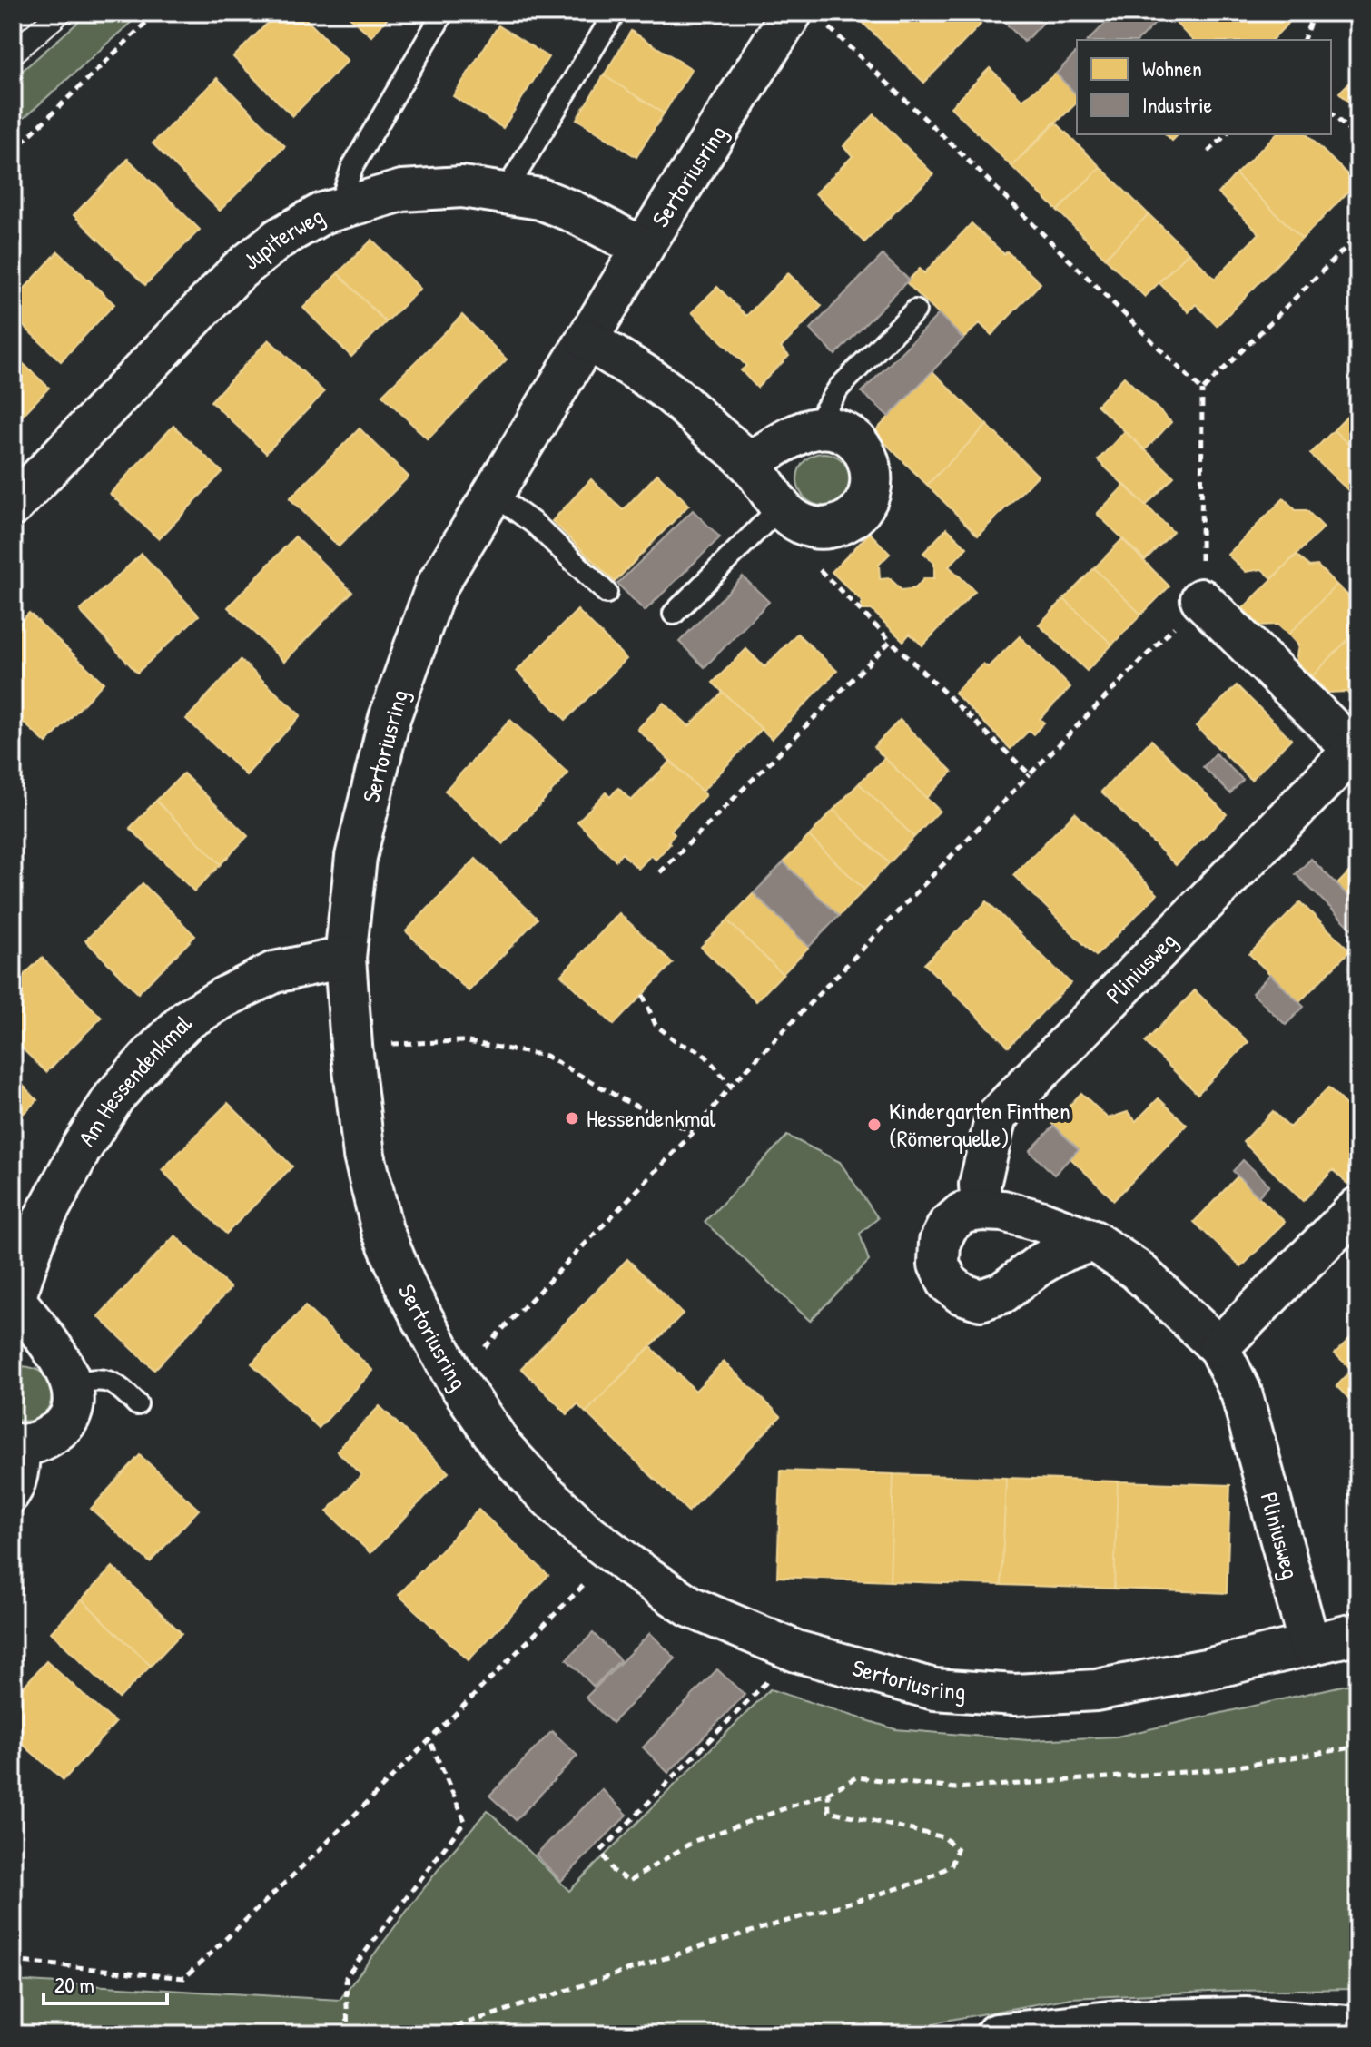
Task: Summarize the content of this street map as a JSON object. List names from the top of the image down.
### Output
{
  "streets": {
    "main road": [
      "Sertoriusring",
      "Jupiterweg",
      "Pliniusweg",
      "Am Hessendenkmal"
    ]
  },
  "crossings": [
    ["Sertoriusring", "Jupiterweg"],
    ["Sertoriusring", "Pliniusweg"],
    ["Sertoriusring", "Am Hessendenkmal"]
  ],
  "places": ["Hessendenkmal", "Kindergarten Finthen (Römerquelle)"],
  "legend": ["Wohnen", "Industrie"],
  "scale_bar": "20 m"
}
